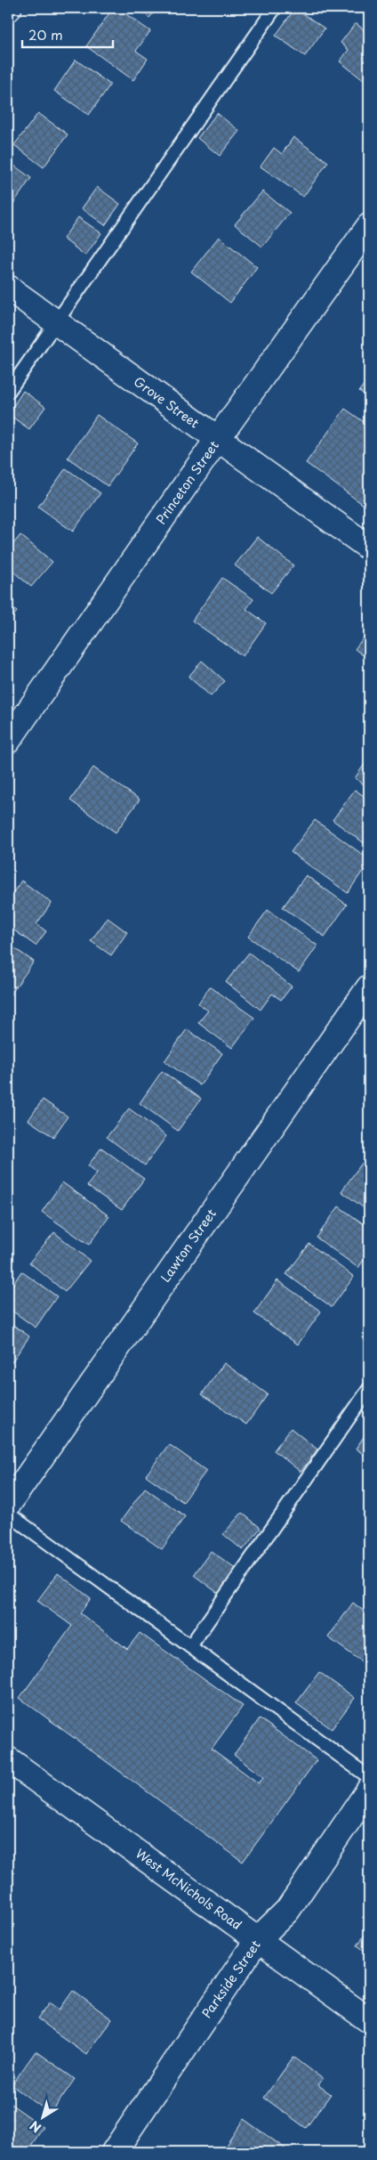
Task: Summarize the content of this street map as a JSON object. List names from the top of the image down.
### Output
{
  "streets": {
    "street": [
      "Grove Street",
      "Princeton Street",
      "Lawton Street",
      "West McNichols Road",
      "Parkside Street"
    ]
  },
  "crossings": [
    ["Grove Street", "Princeton Street"],
    ["West McNichols Road", "Parkside Street"]
  ],
  "scale_bar": "20 m",
  "north": "bottom left"
}
